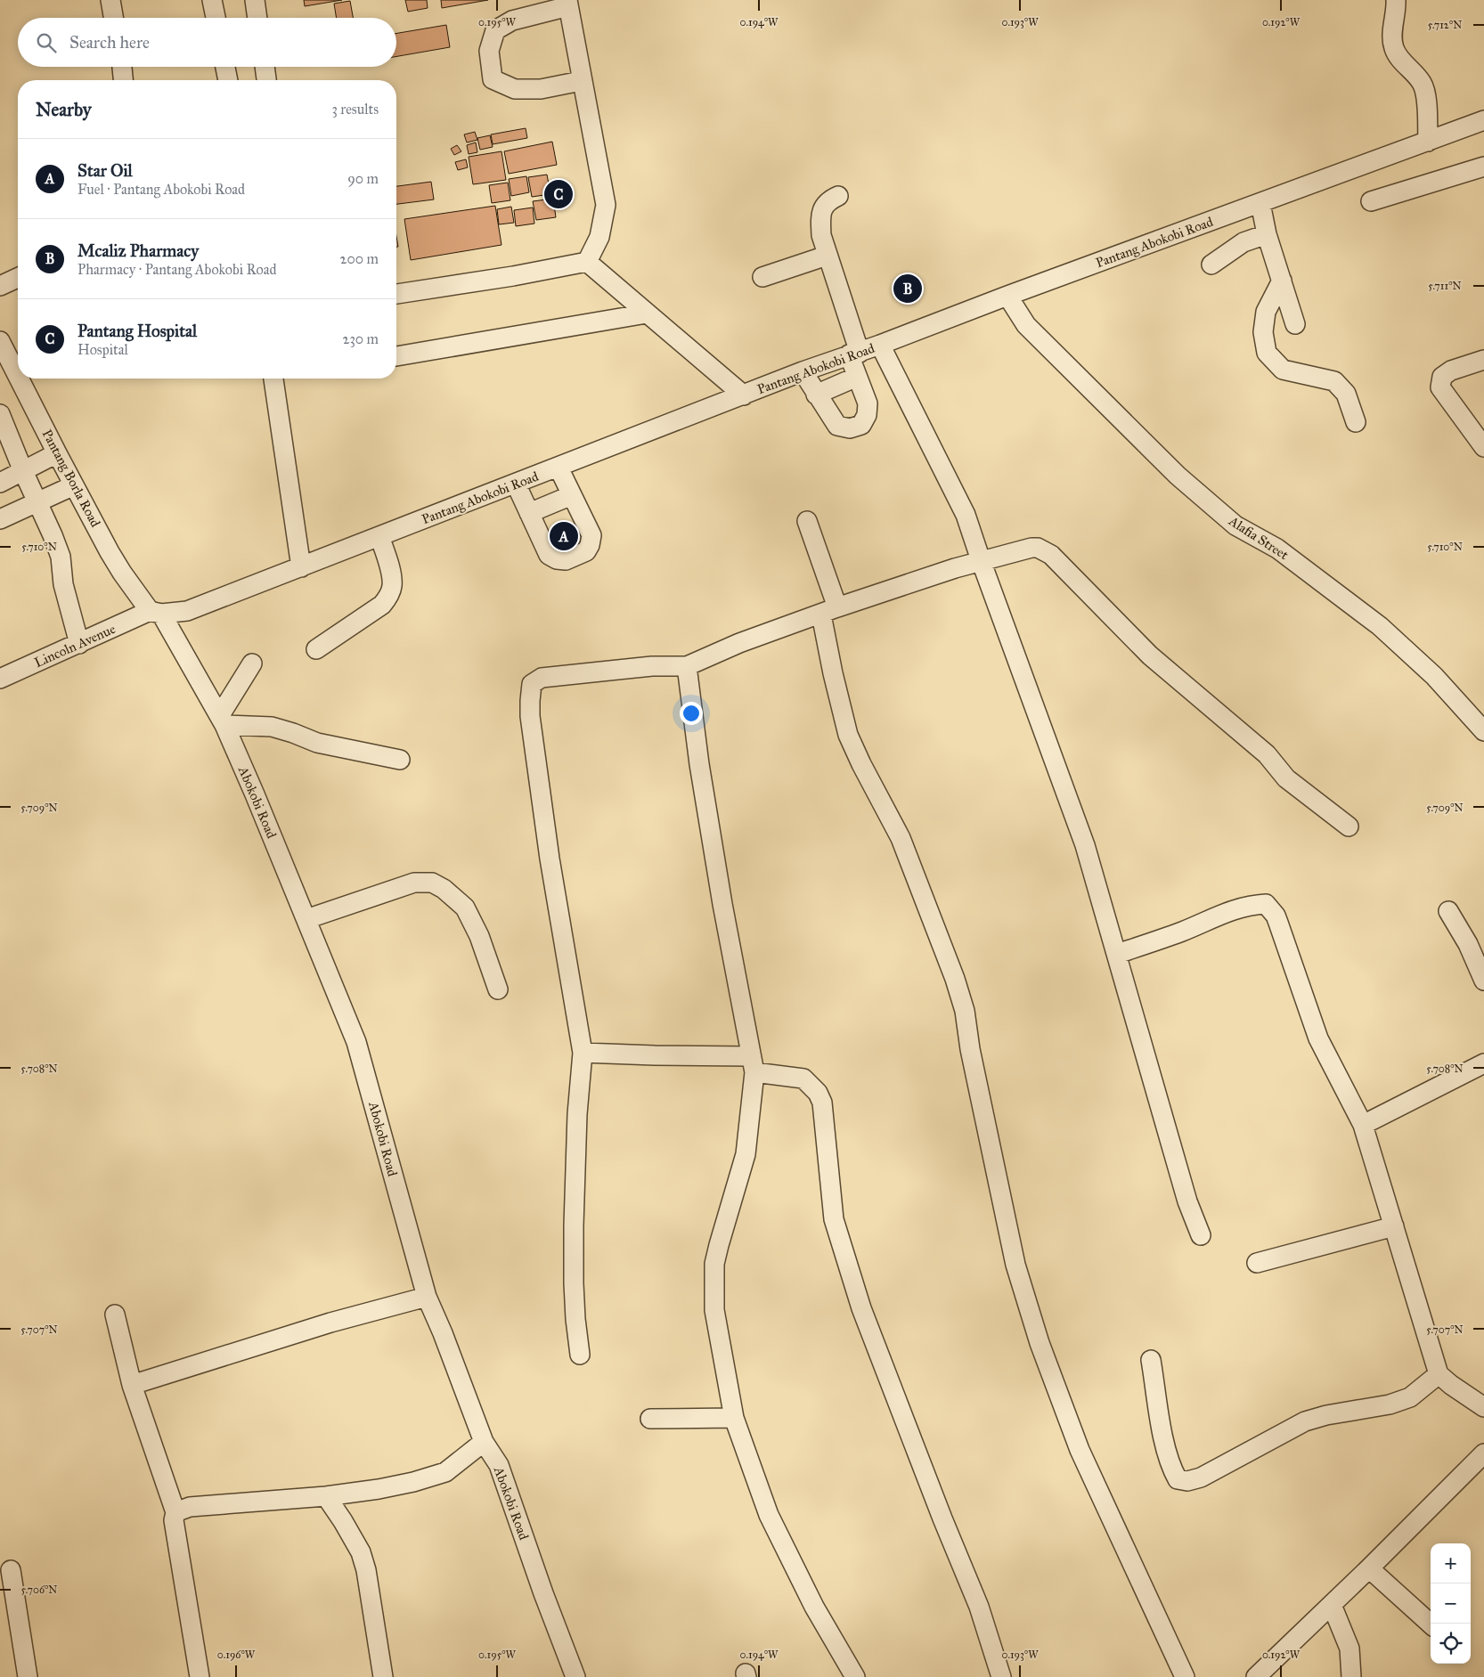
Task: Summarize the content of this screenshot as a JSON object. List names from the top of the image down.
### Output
{
  "streets": {
    "street": [
      "Pantang Abokobi Road",
      "Pantang Borla Road",
      "Alafia Street",
      "Lincoln Avenue",
      "Abokobi Road"
    ]
  },
  "crossings": [
    ["Pantang Abokobi Road", "Pantang Borla Road"],
    ["Pantang Abokobi Road", "Alafia Street"],
    ["Pantang Abokobi Road", "Lincoln Avenue"],
    ["Pantang Abokobi Road", "Abokobi Road"],
    ["Pantang Borla Road", "Lincoln Avenue"],
    ["Pantang Borla Road", "Abokobi Road"],
    ["Lincoln Avenue", "Abokobi Road"]
  ],
  "page": {
    "search": "Search here",
    "heading": ["Nearby", "3 results"],
    "list": [
      {
        "mark": "A",
        "name": "Star Oil",
        "note": "Fuel · Pantang Abokobi Road",
        "value": "90 m"
      },
      {
        "mark": "B",
        "name": "Mcaliz Pharmacy",
        "note": "Pharmacy · Pantang Abokobi Road",
        "value": "200 m"
      },
      {
        "mark": "C",
        "name": "Pantang Hospital",
        "note": "Hospital",
        "value": "230 m"
      }
    ],
    "pins": ["C", "B", "A"],
    "map_buttons": ["+", "−"]
  },
  "coordinates": [
    "0.195°W",
    "0.194°W",
    "0.193°W",
    "0.192°W",
    "5.712°N",
    "5.711°N",
    "5.710°N",
    "5.709°N",
    "5.708°N",
    "5.707°N",
    "5.706°N",
    "0.196°W"
  ]
}
